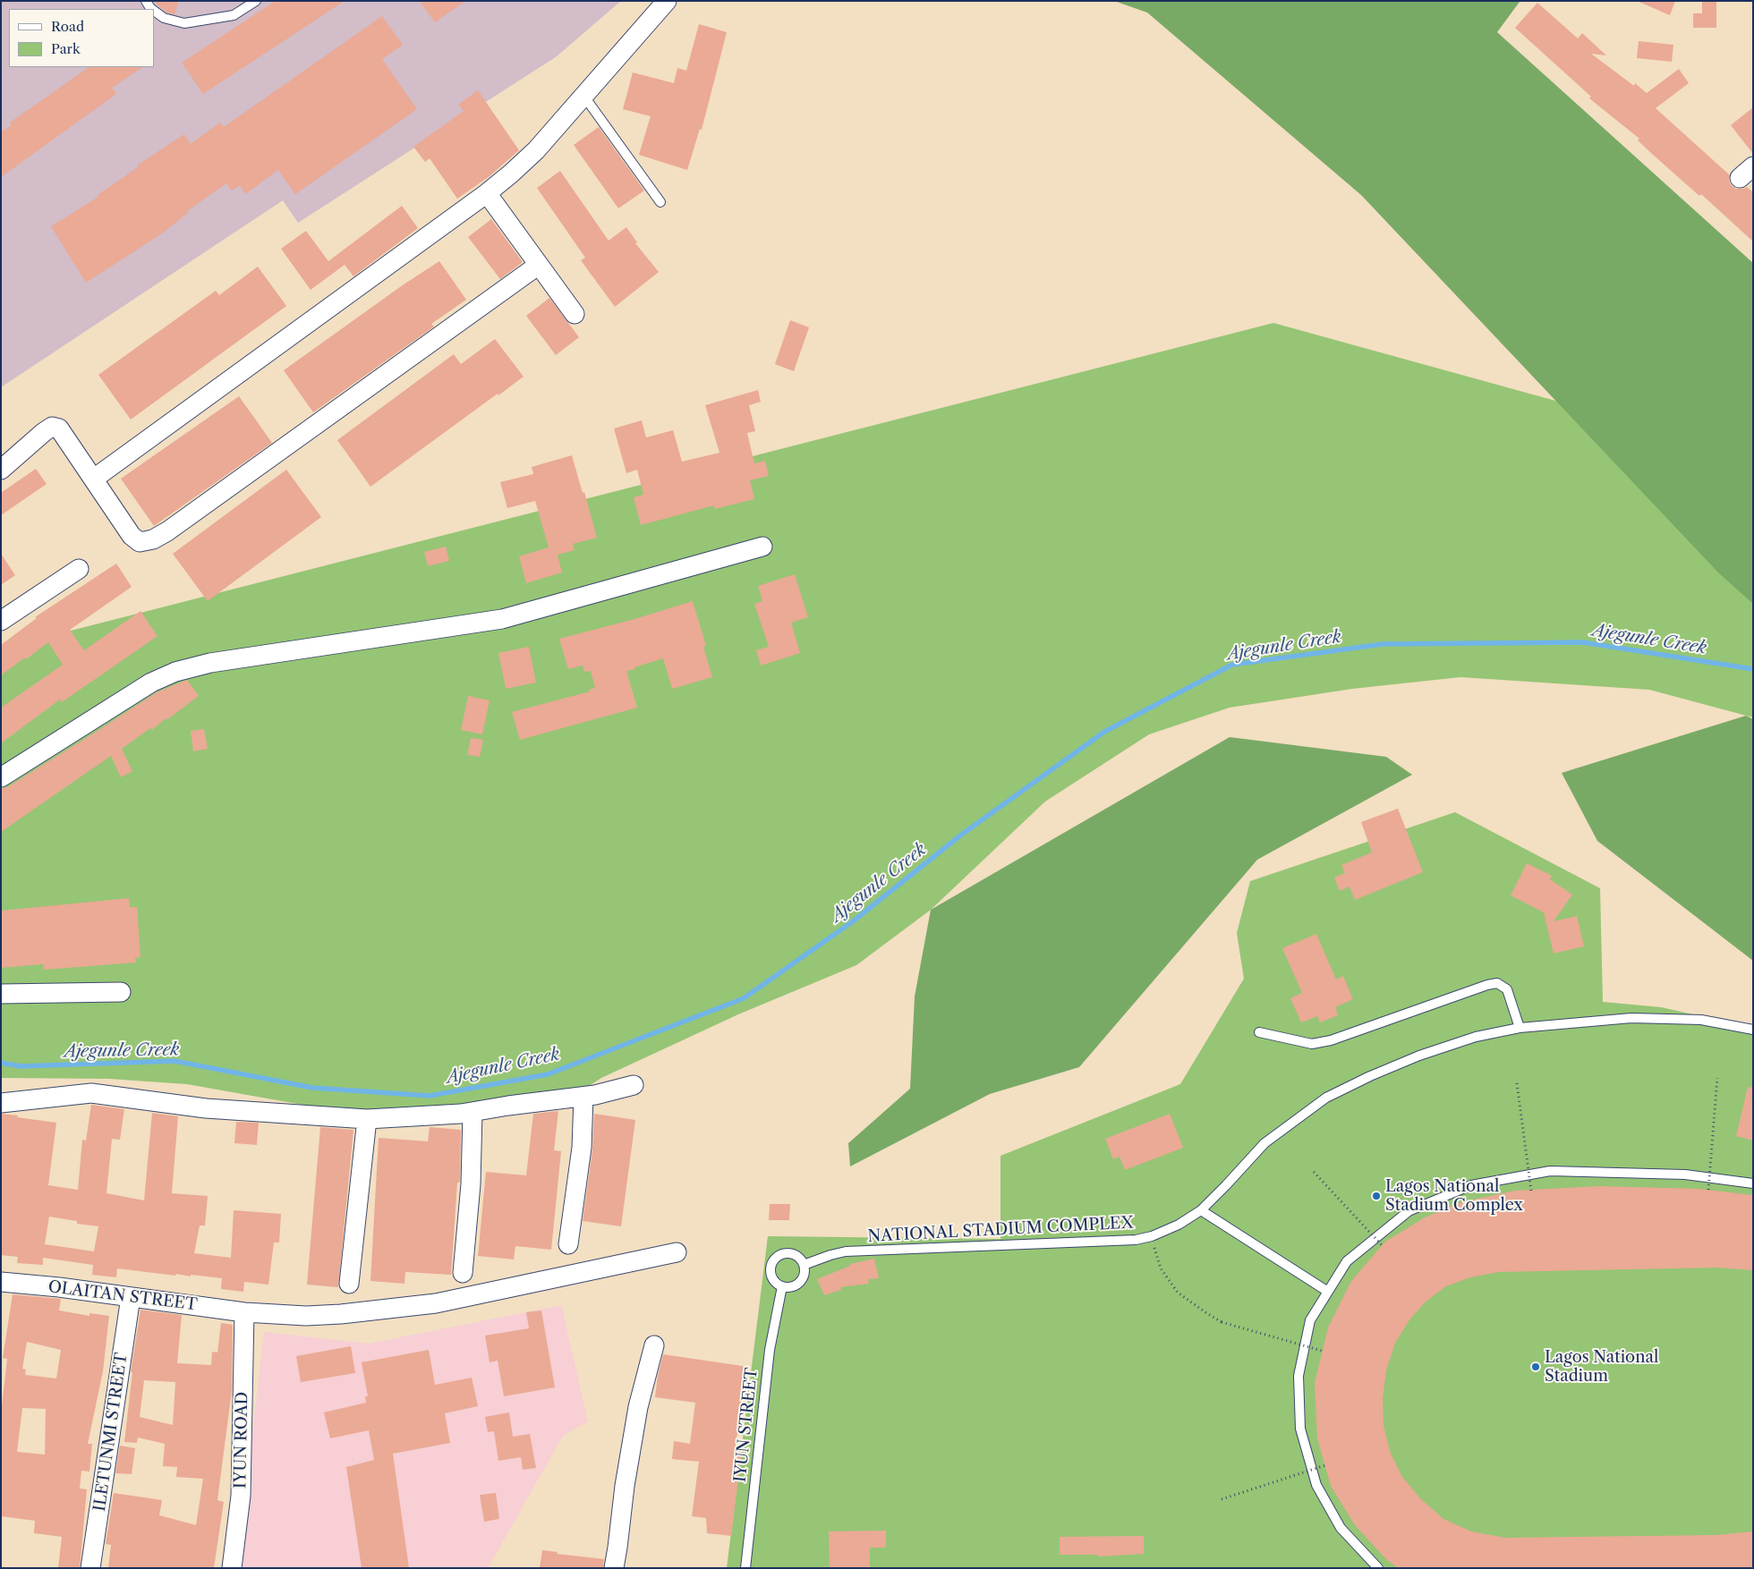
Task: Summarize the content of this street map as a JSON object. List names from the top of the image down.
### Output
{
  "streets": {
    "street": ["OLAITAN STREET", "ILETUNMI STREET", "IYUN ROAD"],
    "lane": ["NATIONAL STADIUM COMPLEX", "IYUN STREET"]
  },
  "crossings": [
    ["NATIONAL STADIUM COMPLEX", "IYUN STREET"],
    ["OLAITAN STREET", "ILETUNMI STREET"],
    ["OLAITAN STREET", "IYUN ROAD"]
  ],
  "water": ["Ajegunle Creek"],
  "places": ["Lagos National Stadium Complex", "Lagos National Stadium"],
  "legend": ["Road", "Park"]
}
